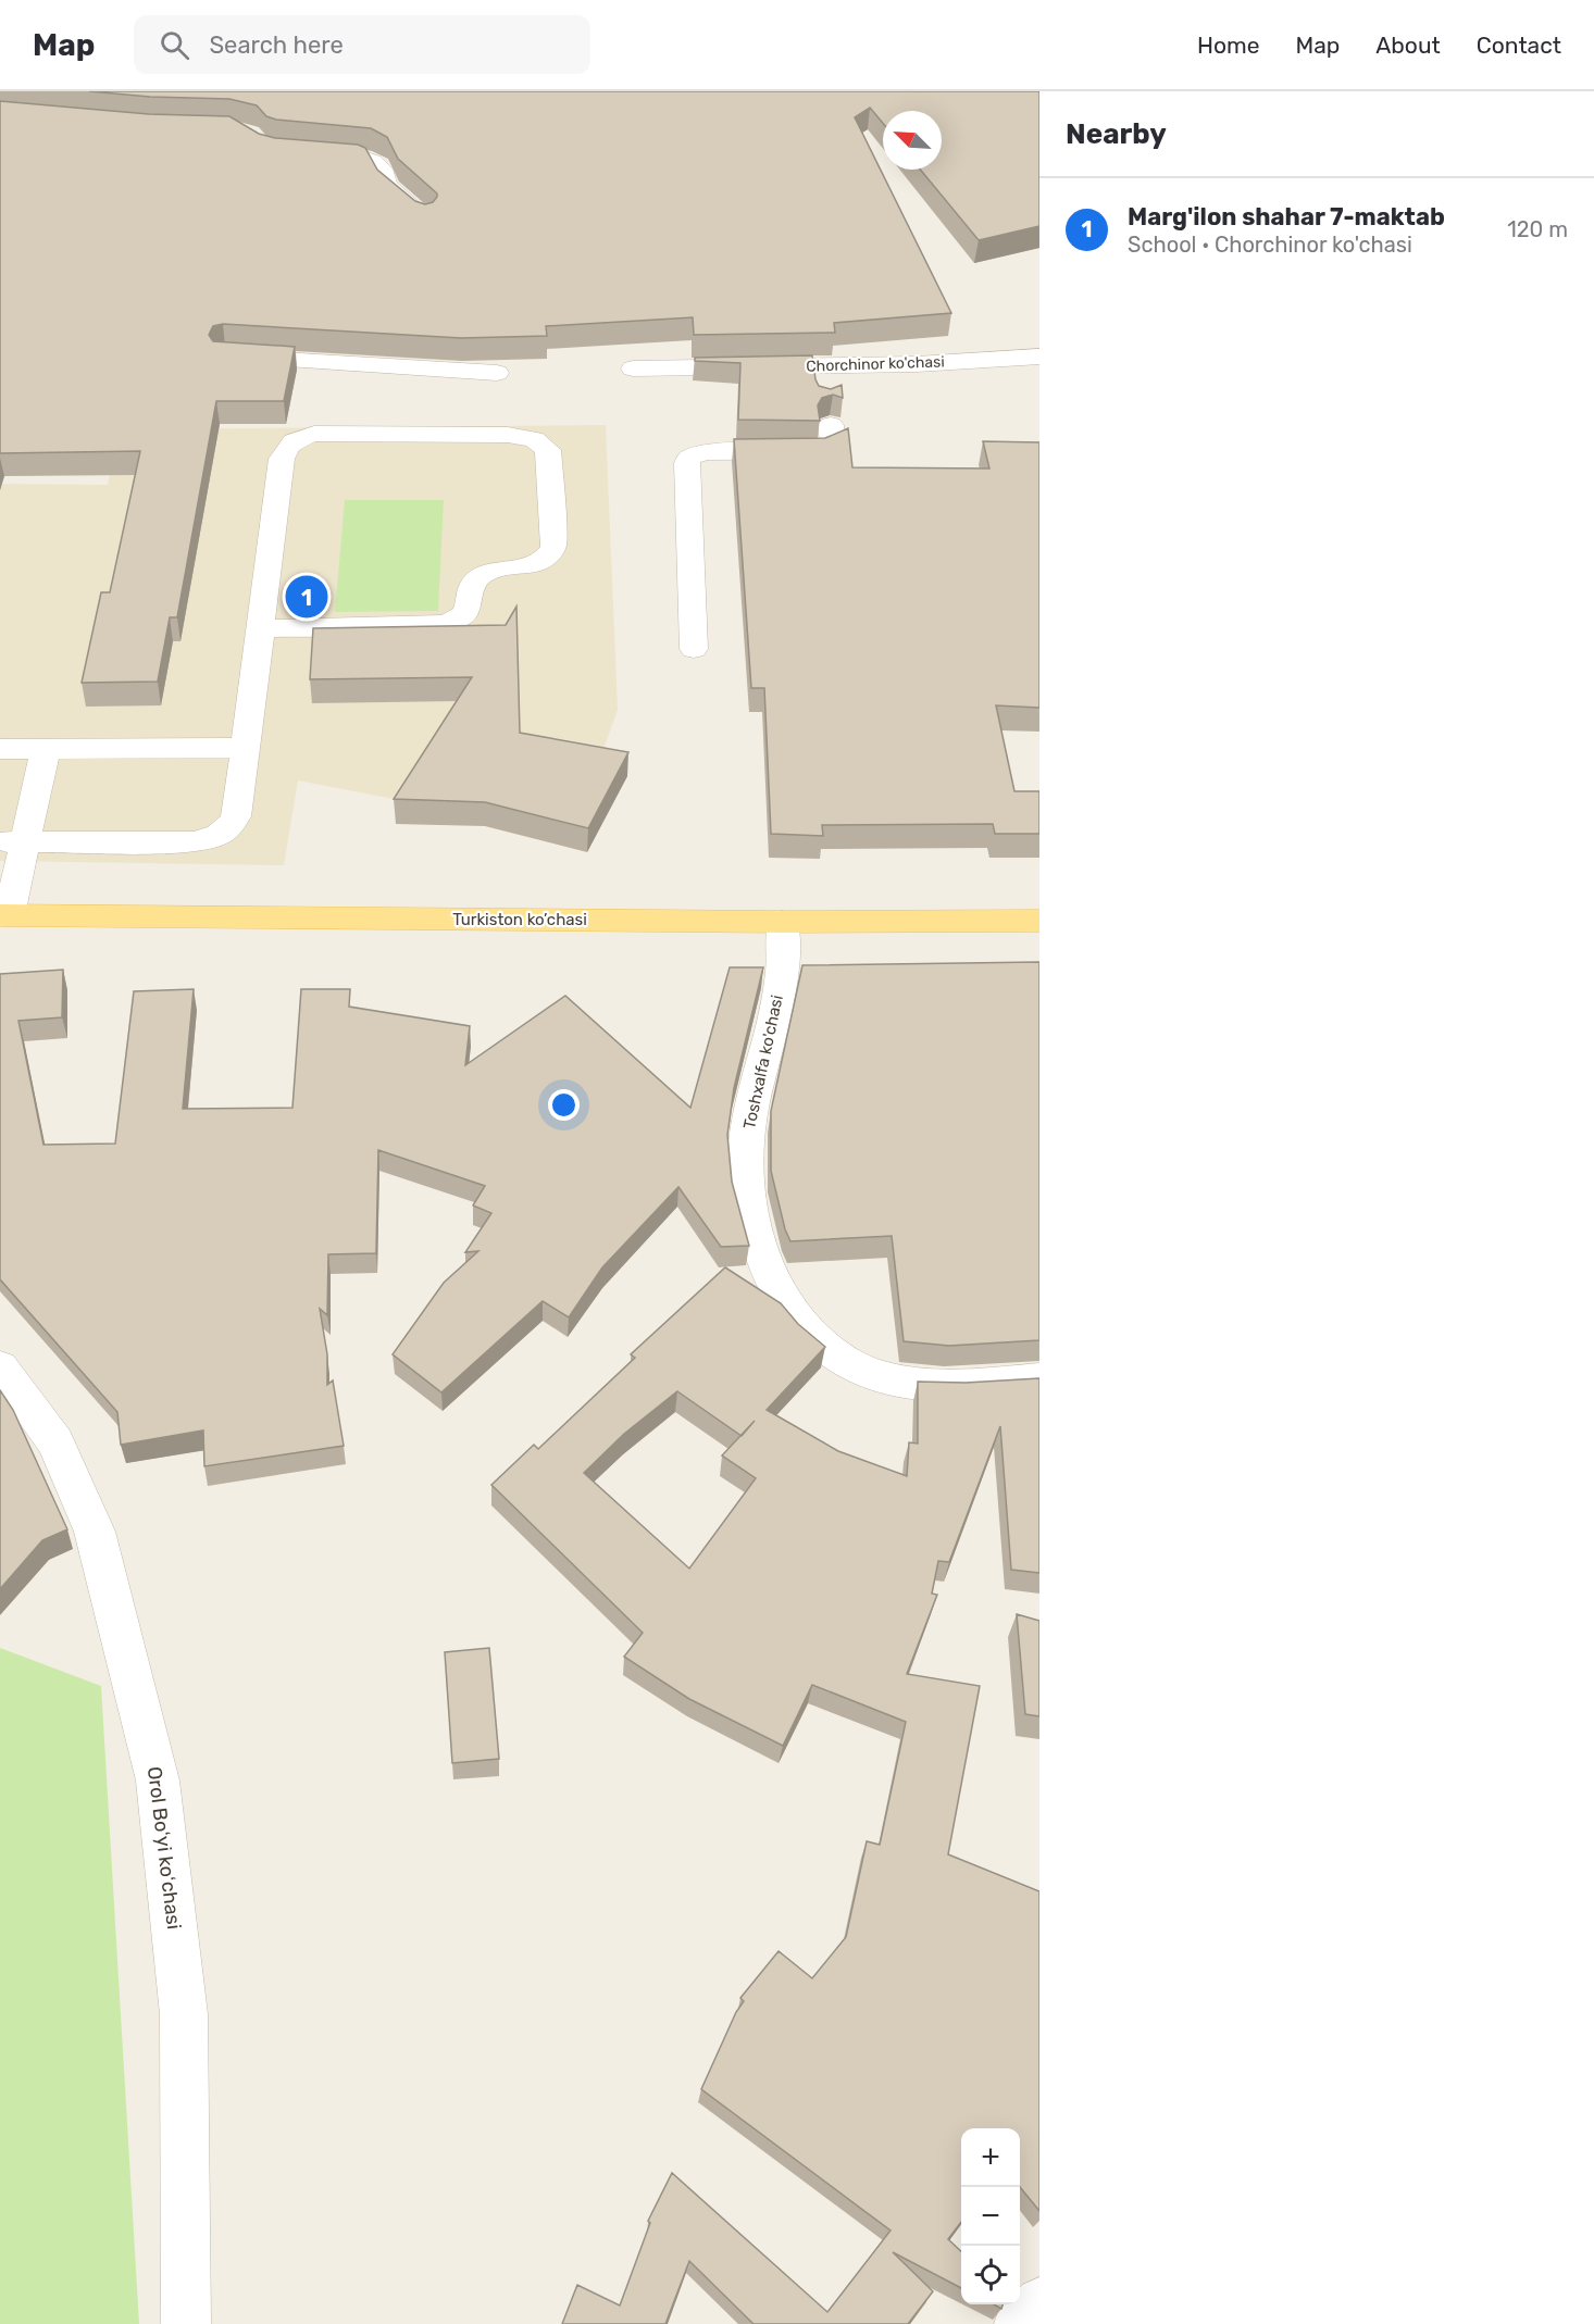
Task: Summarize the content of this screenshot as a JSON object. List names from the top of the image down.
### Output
{
  "streets": {
    "main road": ["Turkiston ko’chasi"],
    "street": ["Chorchinor ko'chasi", "Toshxalfa ko'chasi", "Orol Boʻyi koʻchasi"]
  },
  "crossings": [
    ["Turkiston ko’chasi", "Toshxalfa ko'chasi"]
  ],
  "north": "top left",
  "page": {
    "header": "Map",
    "search": "Search here",
    "nav": [
      "Home",
      "Map",
      "About",
      "Contact"
    ],
    "heading": "Nearby",
    "list": [
      {
        "mark": "1",
        "name": "Marg'ilon shahar 7-maktab",
        "note": "School · Chorchinor ko'chasi",
        "value": "120 m"
      }
    ],
    "pins": "1",
    "map_buttons": ["+", "−"]
  }
}
